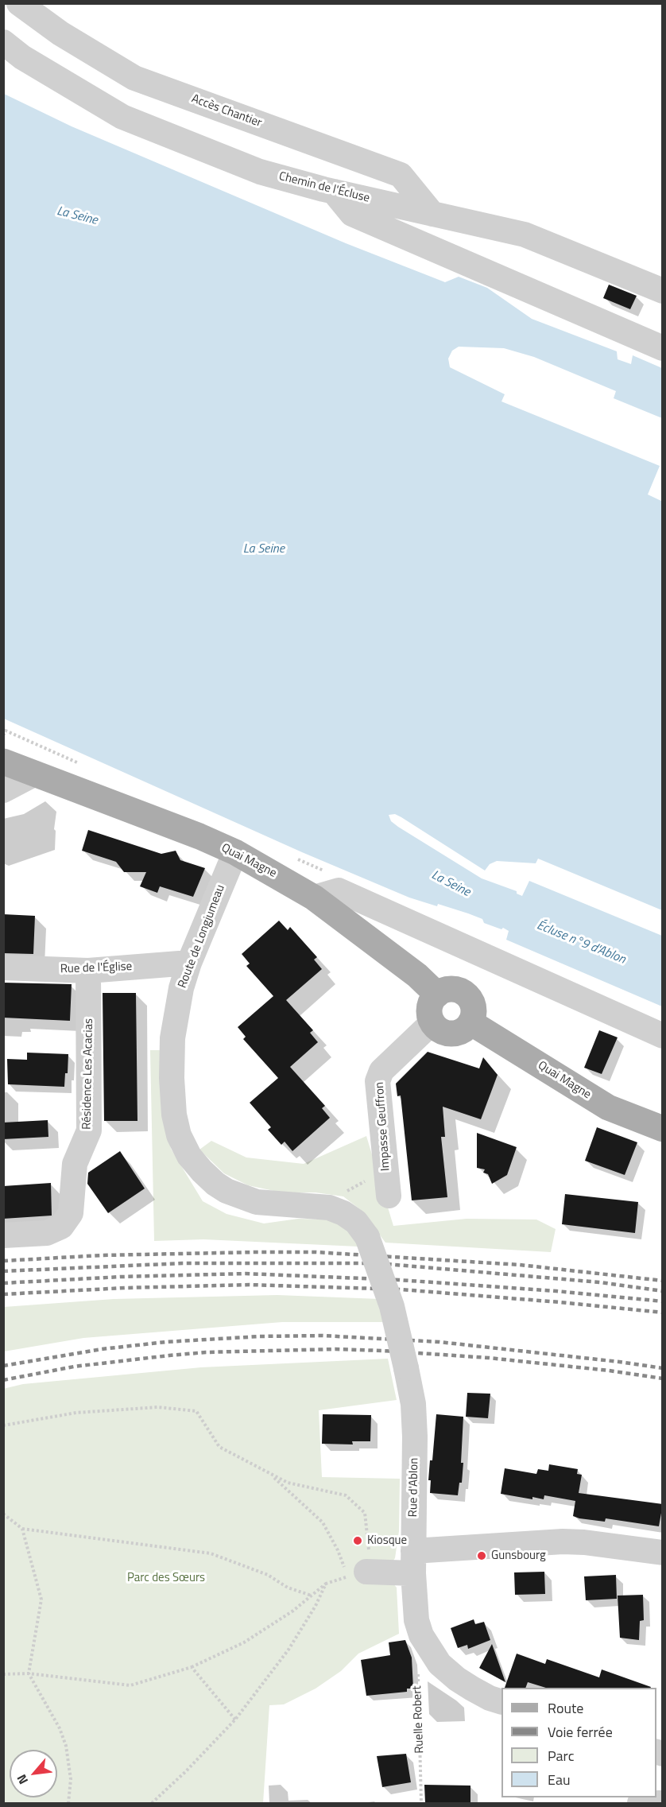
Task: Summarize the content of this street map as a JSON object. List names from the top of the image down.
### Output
{
  "streets": {
    "main road": ["Quai Magne"],
    "street": [
      "Accès Chantier",
      "Chemin de l'Écluse",
      "Route de Longjumeau",
      "Rue de l'Église",
      "Résidence Les Acacias",
      "Impasse Geuffron",
      "Rue d'Ablon"
    ],
    "path": ["Ruelle Robert"]
  },
  "crossings": [
    ["Accès Chantier", "Chemin de l'Écluse"],
    ["Quai Magne", "Route de Longjumeau"],
    ["Quai Magne", "Impasse Geuffron"],
    ["Route de Longjumeau", "Rue de l'Église"],
    ["Route de Longjumeau", "Rue d'Ablon"],
    ["Rue de l'Église", "Résidence Les Acacias"]
  ],
  "water": ["La Seine", "Écluse n°9 d'Ablon"],
  "parks": ["Parc des Sœurs"],
  "places": ["Kiosque", "Gunsbourg"],
  "legend": [
    "Route",
    "Voie ferrée",
    "Parc",
    "Eau"
  ],
  "north": "bottom left"
}
